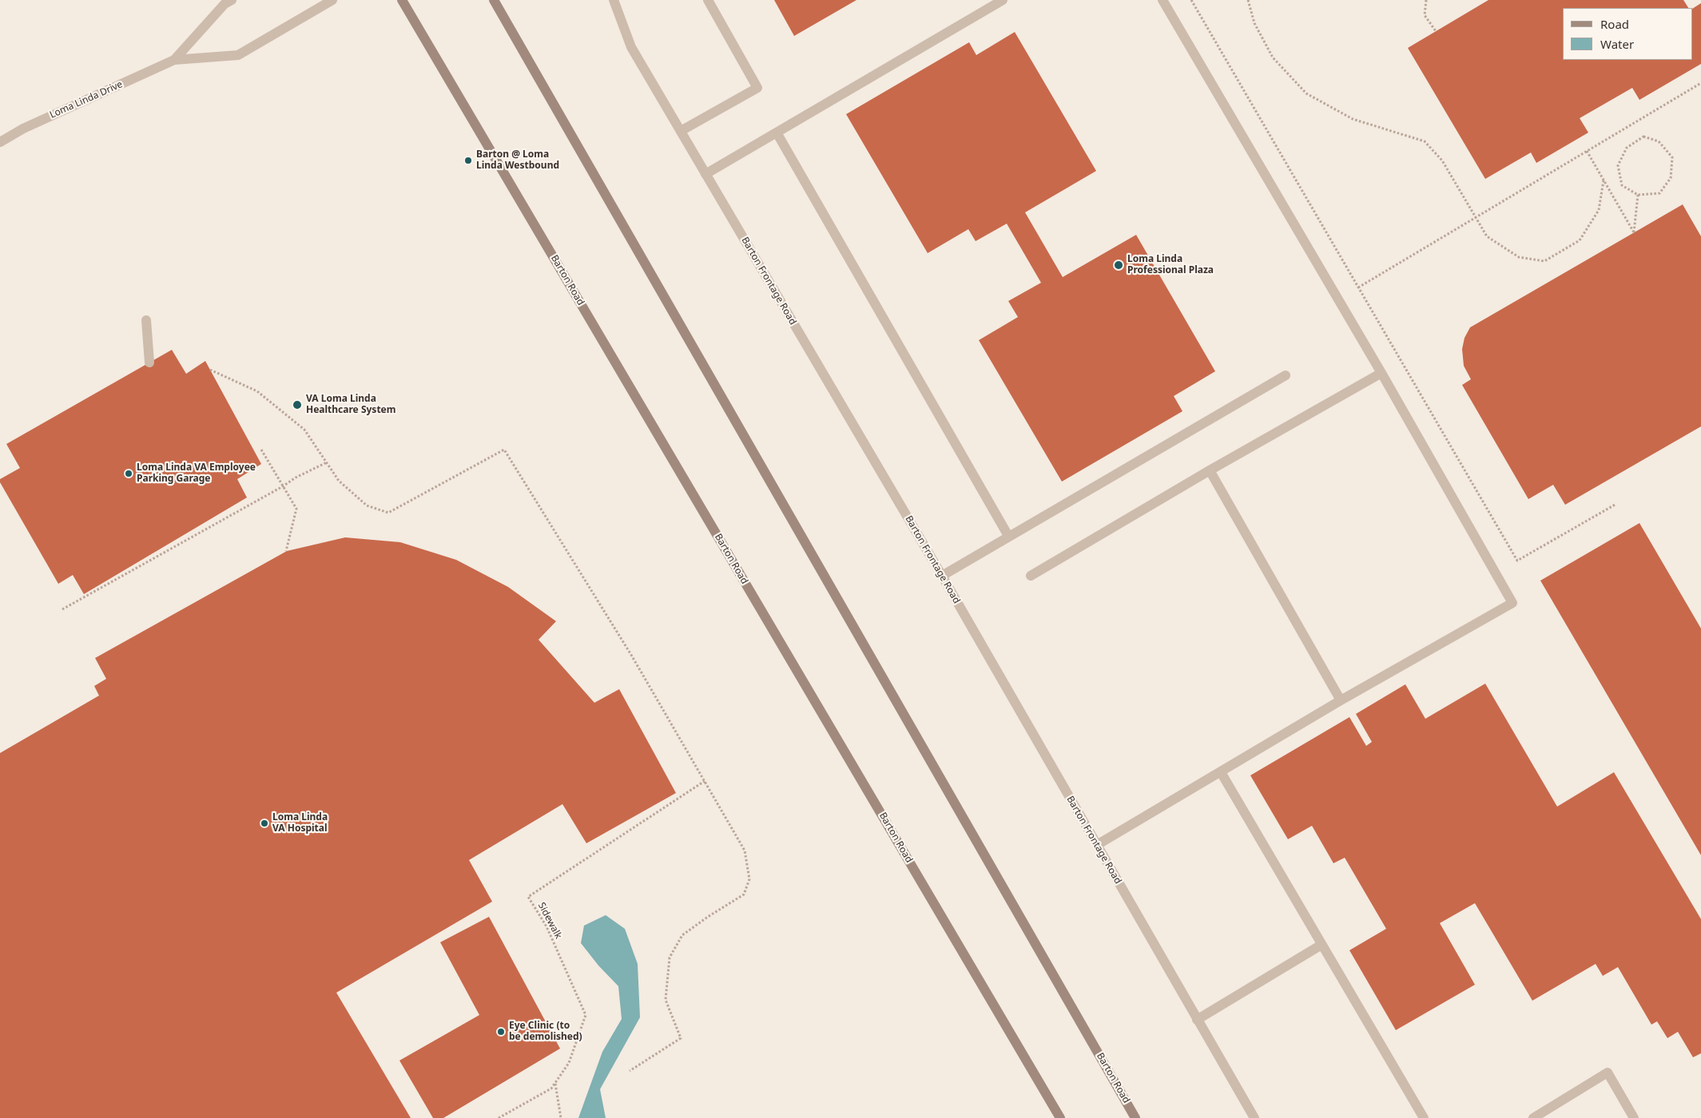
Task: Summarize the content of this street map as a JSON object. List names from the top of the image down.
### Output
{
  "streets": {
    "main road": ["Barton Road"],
    "street": ["Loma Linda Drive", "Barton Frontage Road"],
    "path": ["Sidewalk"]
  },
  "places": [
    "Barton @ Loma Linda Westbound",
    "Loma Linda Professional Plaza",
    "VA Loma Linda Healthcare System",
    "Loma Linda VA Employee Parking Garage",
    "Loma Linda VA Hospital",
    "Eye Clinic (to be demolished)"
  ],
  "legend": ["Road", "Water"]
}
